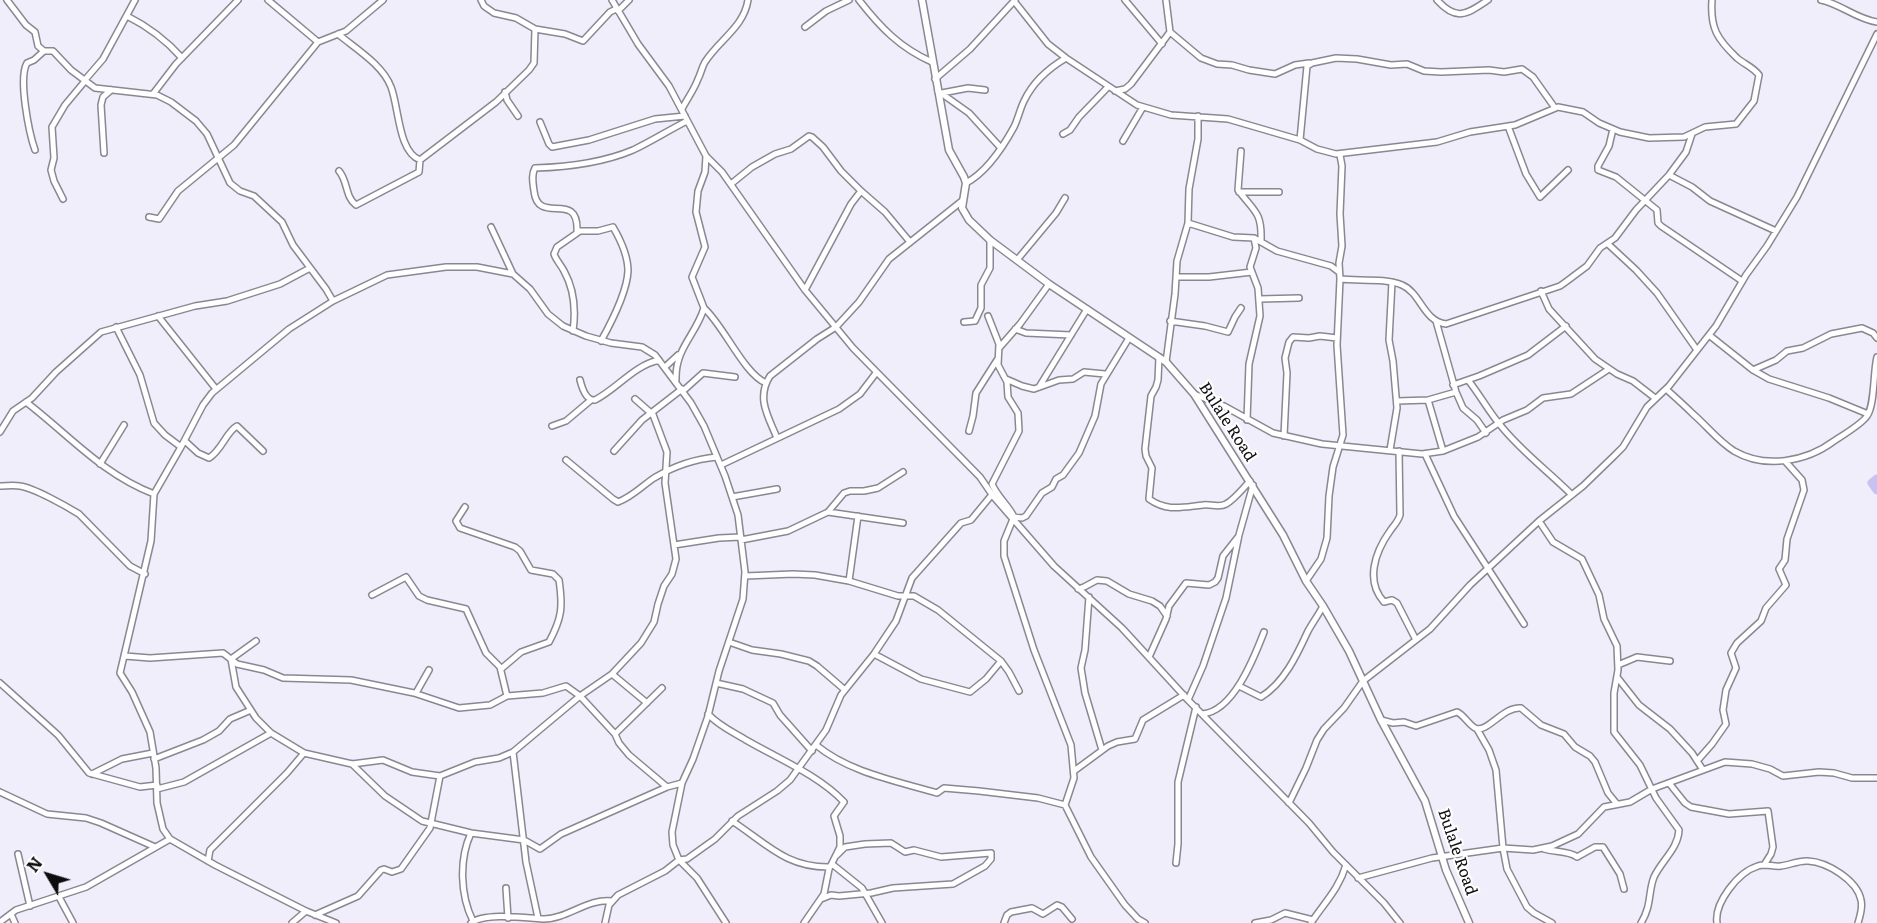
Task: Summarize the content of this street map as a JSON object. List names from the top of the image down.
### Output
{
  "streets": {
    "street": ["Bulale Road"]
  },
  "north": "top left"
}
